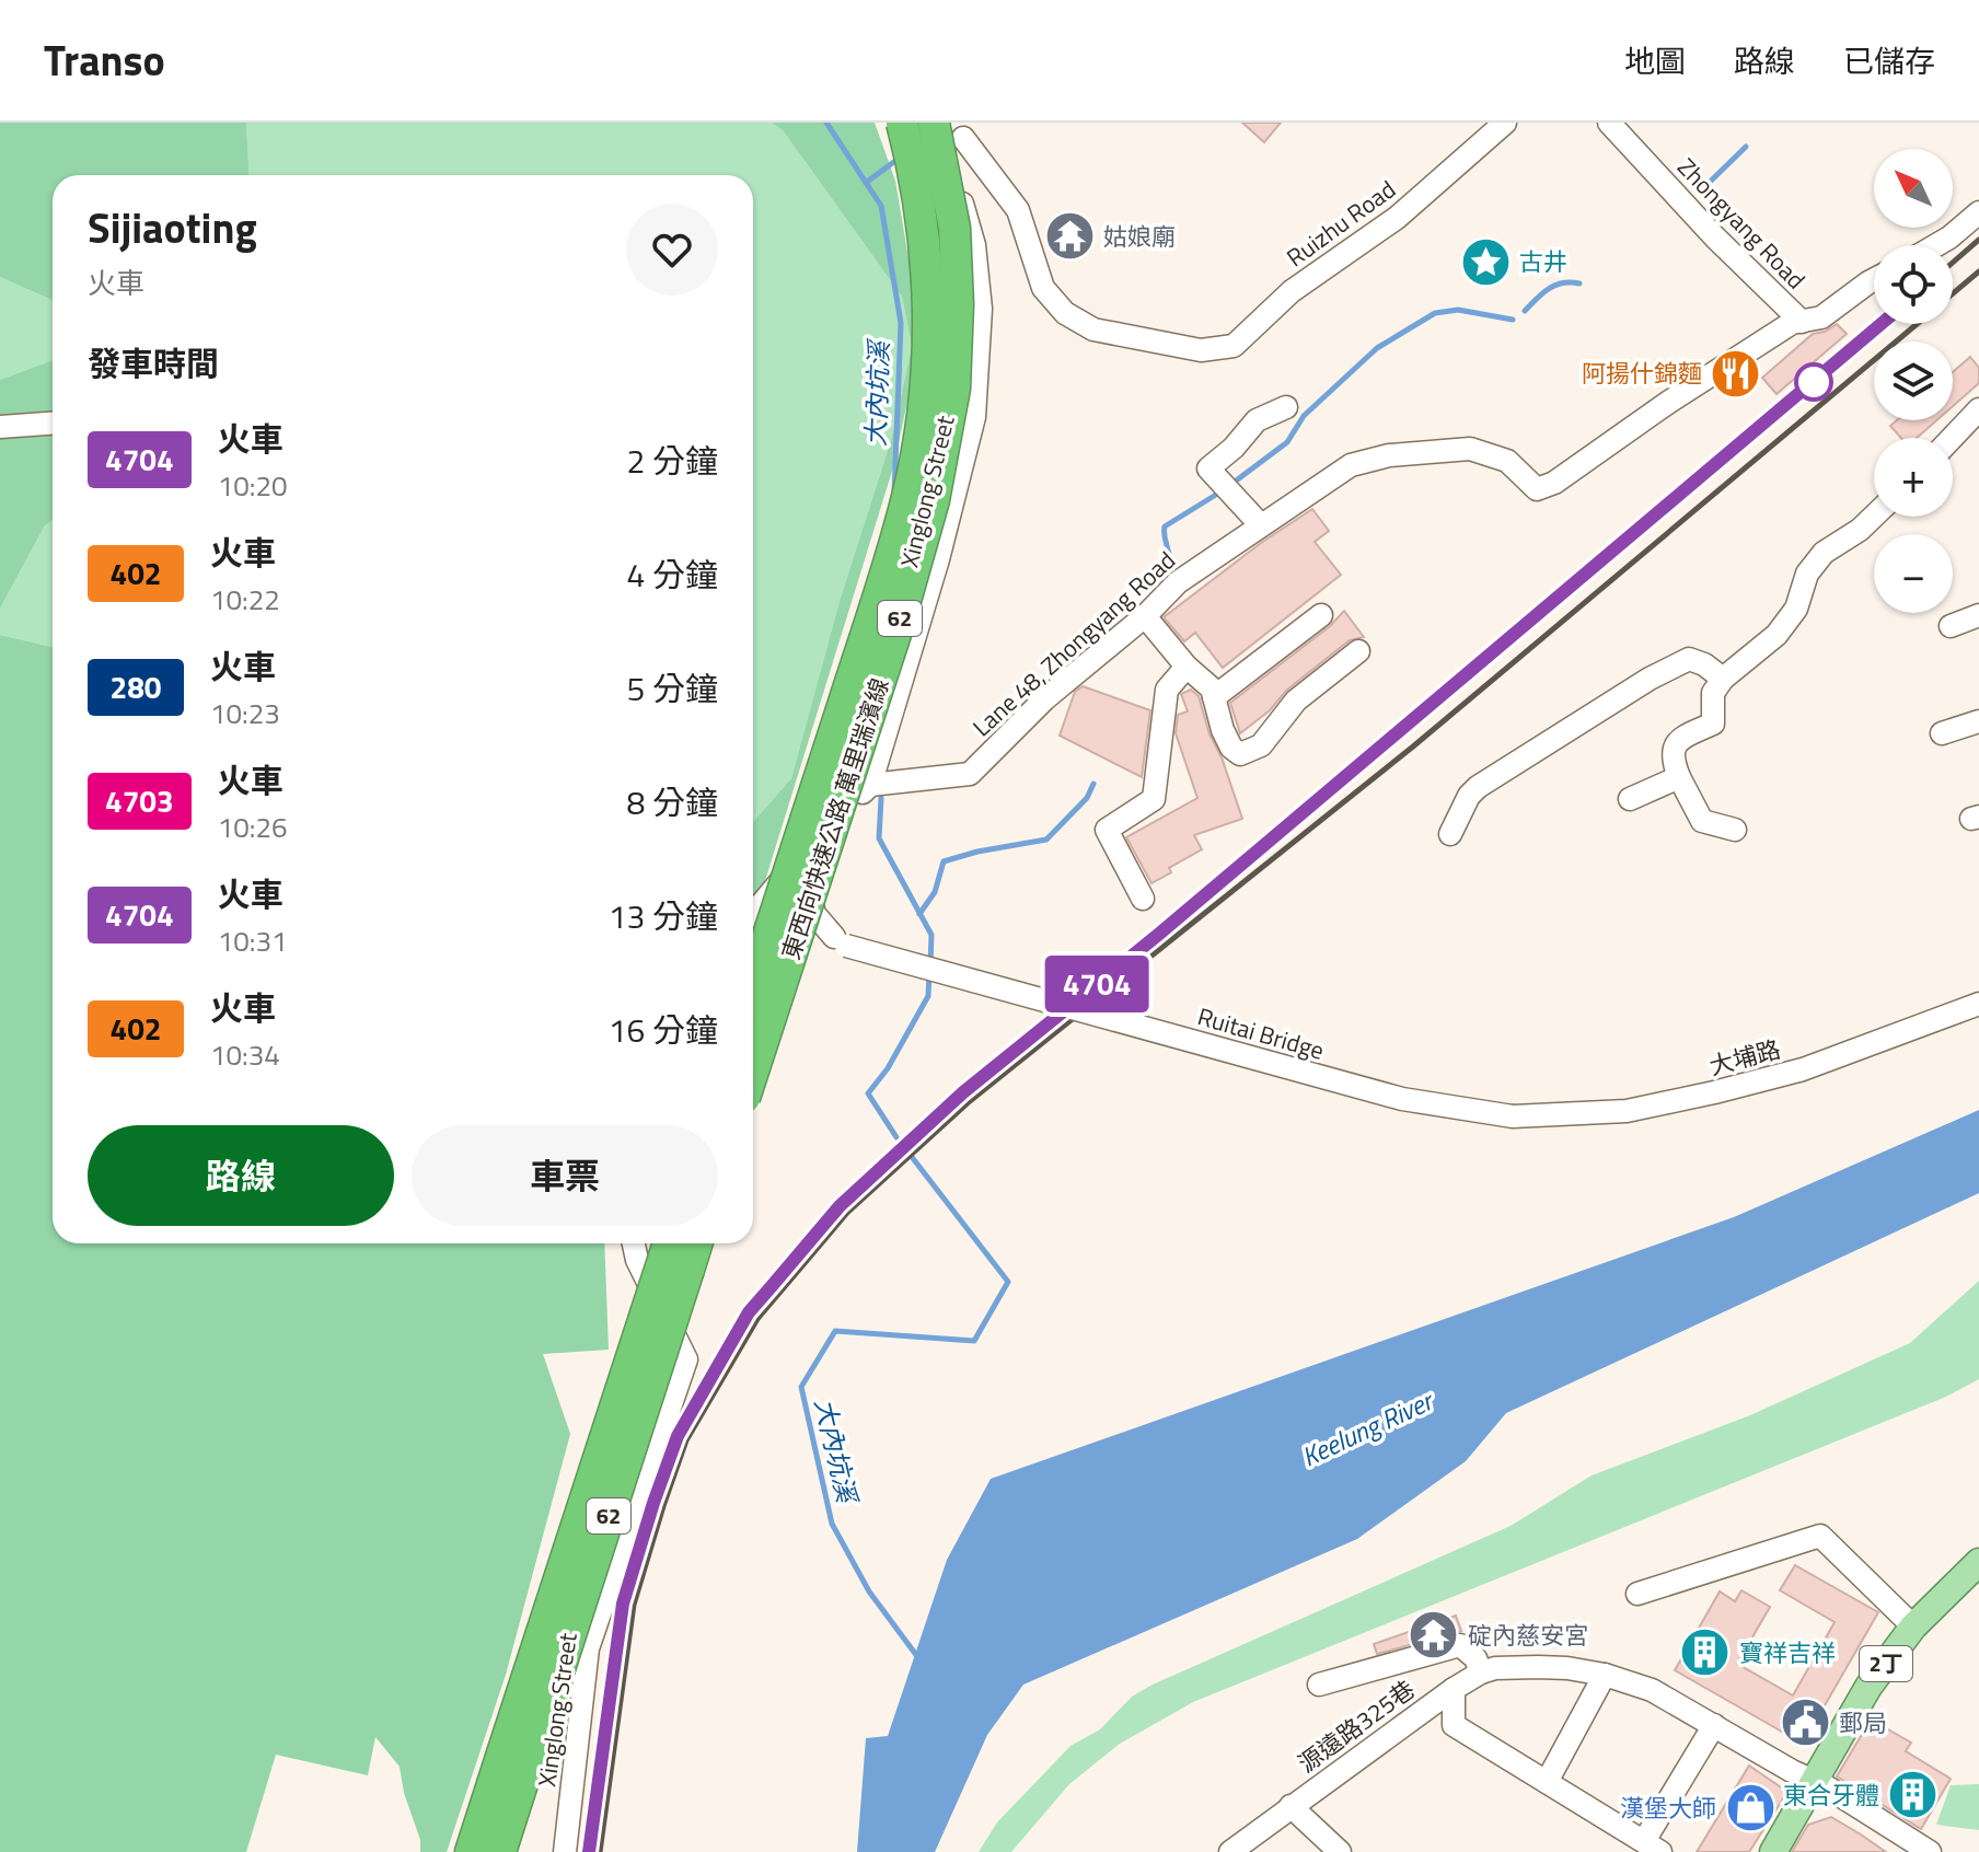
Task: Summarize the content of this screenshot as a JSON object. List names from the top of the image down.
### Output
{
  "streets": {
    "highway": ["62", "東西向快速公路 萬里瑞濱線"],
    "main road": ["2丁"],
    "street": [
      "Ruizhu Road",
      "Zhongyang Road",
      "Xinglong Street",
      "Lane 48, Zhongyang Road",
      "Ruitai Bridge",
      "大埔路",
      "源遠路325巷"
    ]
  },
  "crossings": [
    ["Zhongyang Road", "Lane 48, Zhongyang Road"],
    ["Xinglong Street", "Lane 48, Zhongyang Road"],
    ["Xinglong Street", "東西向快速公路 萬里瑞濱線"],
    ["Ruitai Bridge", "大埔路"],
    ["2丁", "源遠路325巷"]
  ],
  "water": ["大內坑溪", "Keelung River"],
  "places": {
    "temple": ["姑娘廟", "碇內慈安宮"],
    "place": ["古井"],
    "restaurant": ["阿揚什錦麵"],
    "building": ["寶祥吉祥", "東合牙體"],
    "public building": ["郵局"],
    "shop": ["漢堡大師"]
  },
  "north": "top left",
  "page": {
    "header": "Transo",
    "nav": ["地圖", "路線", "已儲存"],
    "on_map": "4704",
    "map_buttons": ["+", "−"],
    "heading": [
      ["Sijiaoting", "火車"],
      "發車時間"
    ],
    "list": [
      {
        "mark": "4704",
        "name": "火車",
        "note": "10:20",
        "value": "2 分鐘"
      },
      {
        "mark": "402",
        "name": "火車",
        "note": "10:22",
        "value": "4 分鐘"
      },
      {
        "mark": "280",
        "name": "火車",
        "note": "10:23",
        "value": "5 分鐘"
      },
      {
        "mark": "4703",
        "name": "火車",
        "note": "10:26",
        "value": "8 分鐘"
      },
      {
        "mark": "4704",
        "name": "火車",
        "note": "10:31",
        "value": "13 分鐘"
      },
      {
        "mark": "402",
        "name": "火車",
        "note": "10:34",
        "value": "16 分鐘"
      }
    ],
    "buttons": ["路線", "車票"]
  }
}
